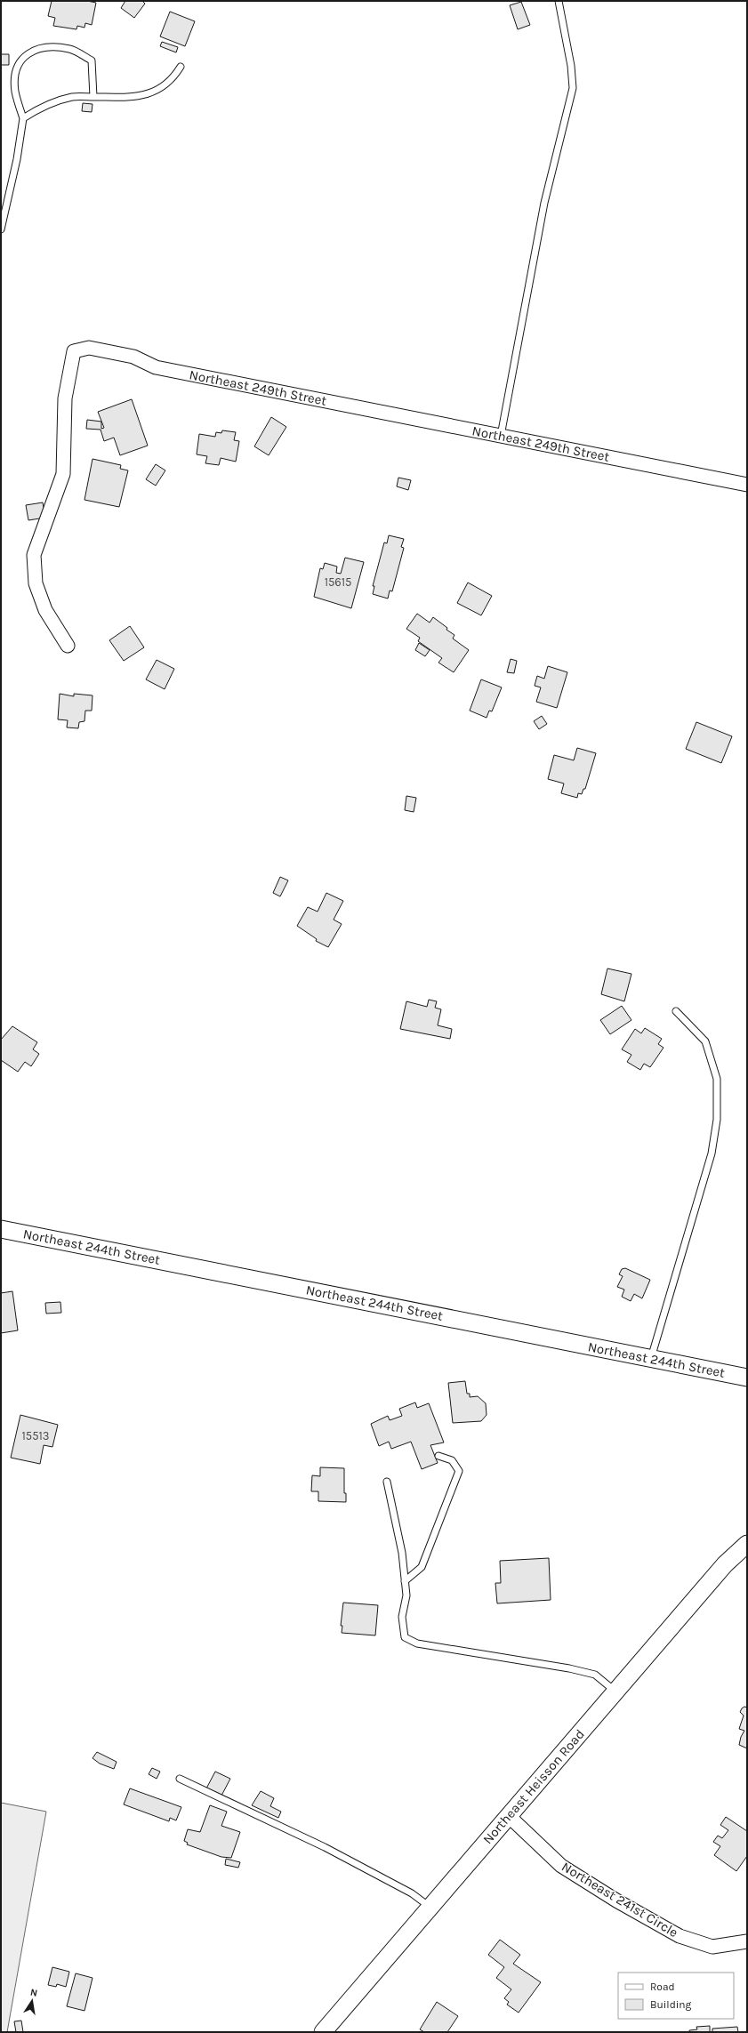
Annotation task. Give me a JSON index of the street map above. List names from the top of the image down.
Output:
{
  "streets": {
    "street": [
      "Northeast 249th Street",
      "Northeast 244th Street",
      "Northeast Heisson Road",
      "Northeast 241st Circle"
    ]
  },
  "crossings": [
    ["Northeast Heisson Road", "Northeast 241st Circle"]
  ],
  "house_numbers": ["15615", "15513"],
  "legend": ["Road", "Building"],
  "north": "top"
}
